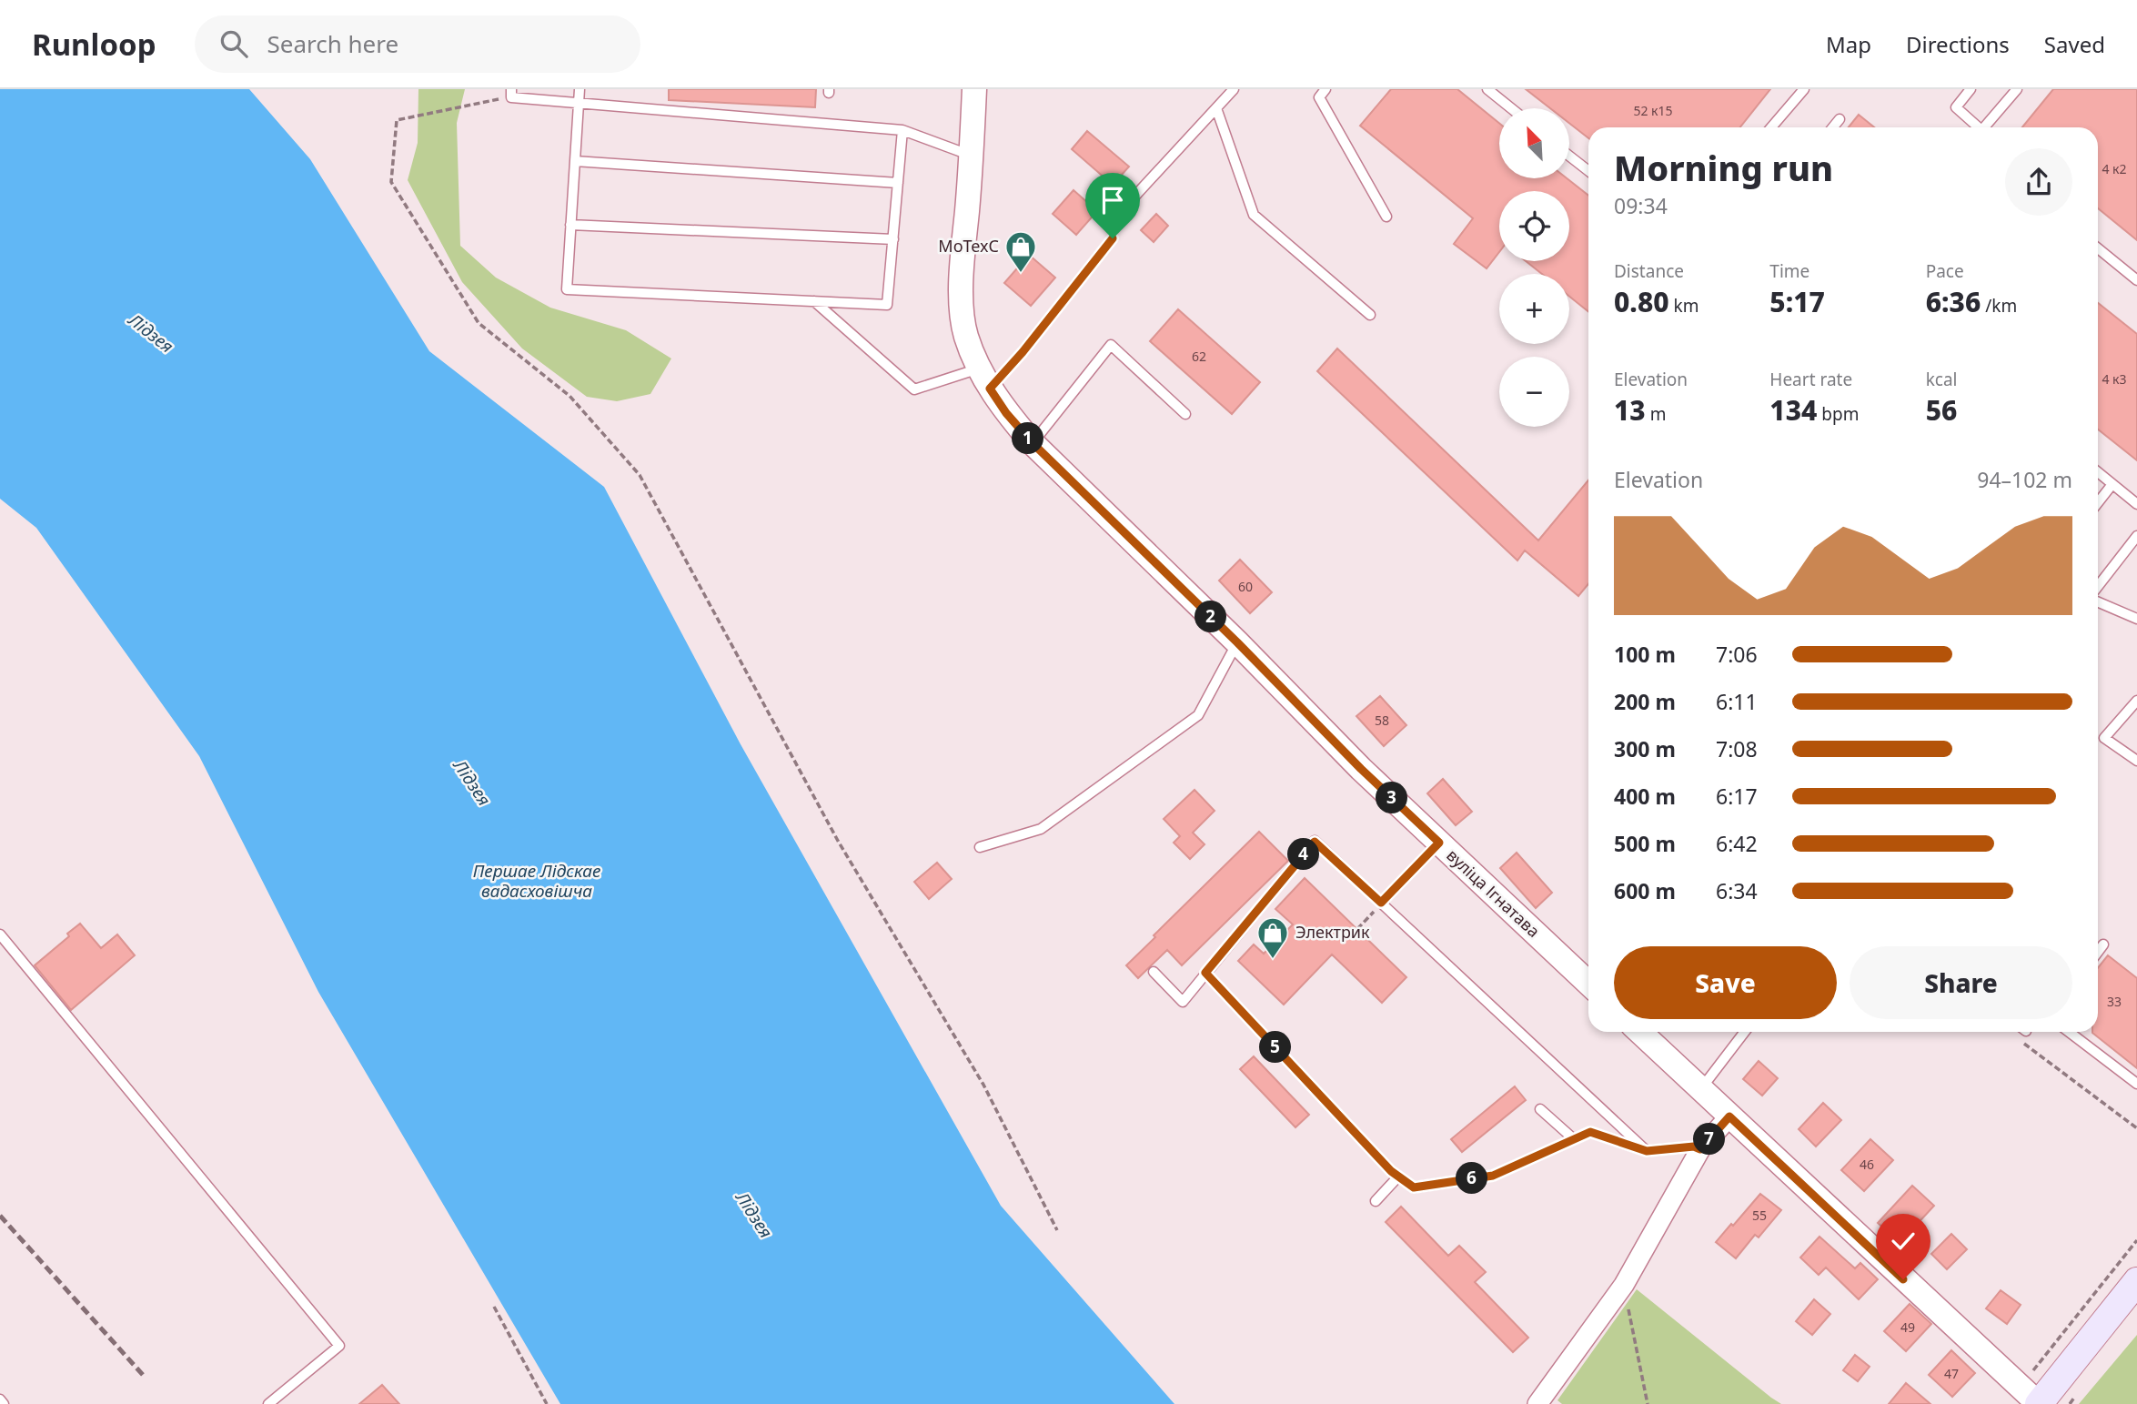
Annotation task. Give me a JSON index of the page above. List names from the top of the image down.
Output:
{
  "streets": {
    "street": ["вуліца Ігнатава"]
  },
  "water": ["Лідзея", "Першае Лідскае вадасховішча"],
  "places": {
    "shop": ["MoTexC", "Электрик"]
  },
  "house_numbers": [
    "52 к15",
    "4 к2",
    "62",
    "4 к3",
    "60",
    "58",
    "33",
    "46",
    "55",
    "49",
    "47"
  ],
  "north": "top left",
  "page": {
    "header": "Runloop",
    "search": "Search here",
    "nav": ["Map", "Directions", "Saved"],
    "map_buttons": ["+", "−"],
    "heading": ["Morning run", "09:34"],
    "stats": [
      ["Distance", "0.80 km"],
      ["Time", "5:17"],
      ["Pace", "6:36 /km"],
      ["Elevation", "13 m"],
      ["Heart rate", "134 bpm"],
      ["kcal", "56"]
    ],
    "pins": [
      "1",
      "2",
      "3",
      "4",
      "5",
      "7",
      "6"
    ],
    "chart": ["Elevation", "94–102 m"],
    "list": [
      {
        "name": "100 m",
        "note": "7:06"
      },
      {
        "name": "200 m",
        "note": "6:11"
      },
      {
        "name": "300 m",
        "note": "7:08"
      },
      {
        "name": "400 m",
        "note": "6:17"
      },
      {
        "name": "500 m",
        "note": "6:42"
      },
      {
        "name": "600 m",
        "note": "6:34"
      }
    ],
    "buttons": ["Save", "Share"]
  }
}
